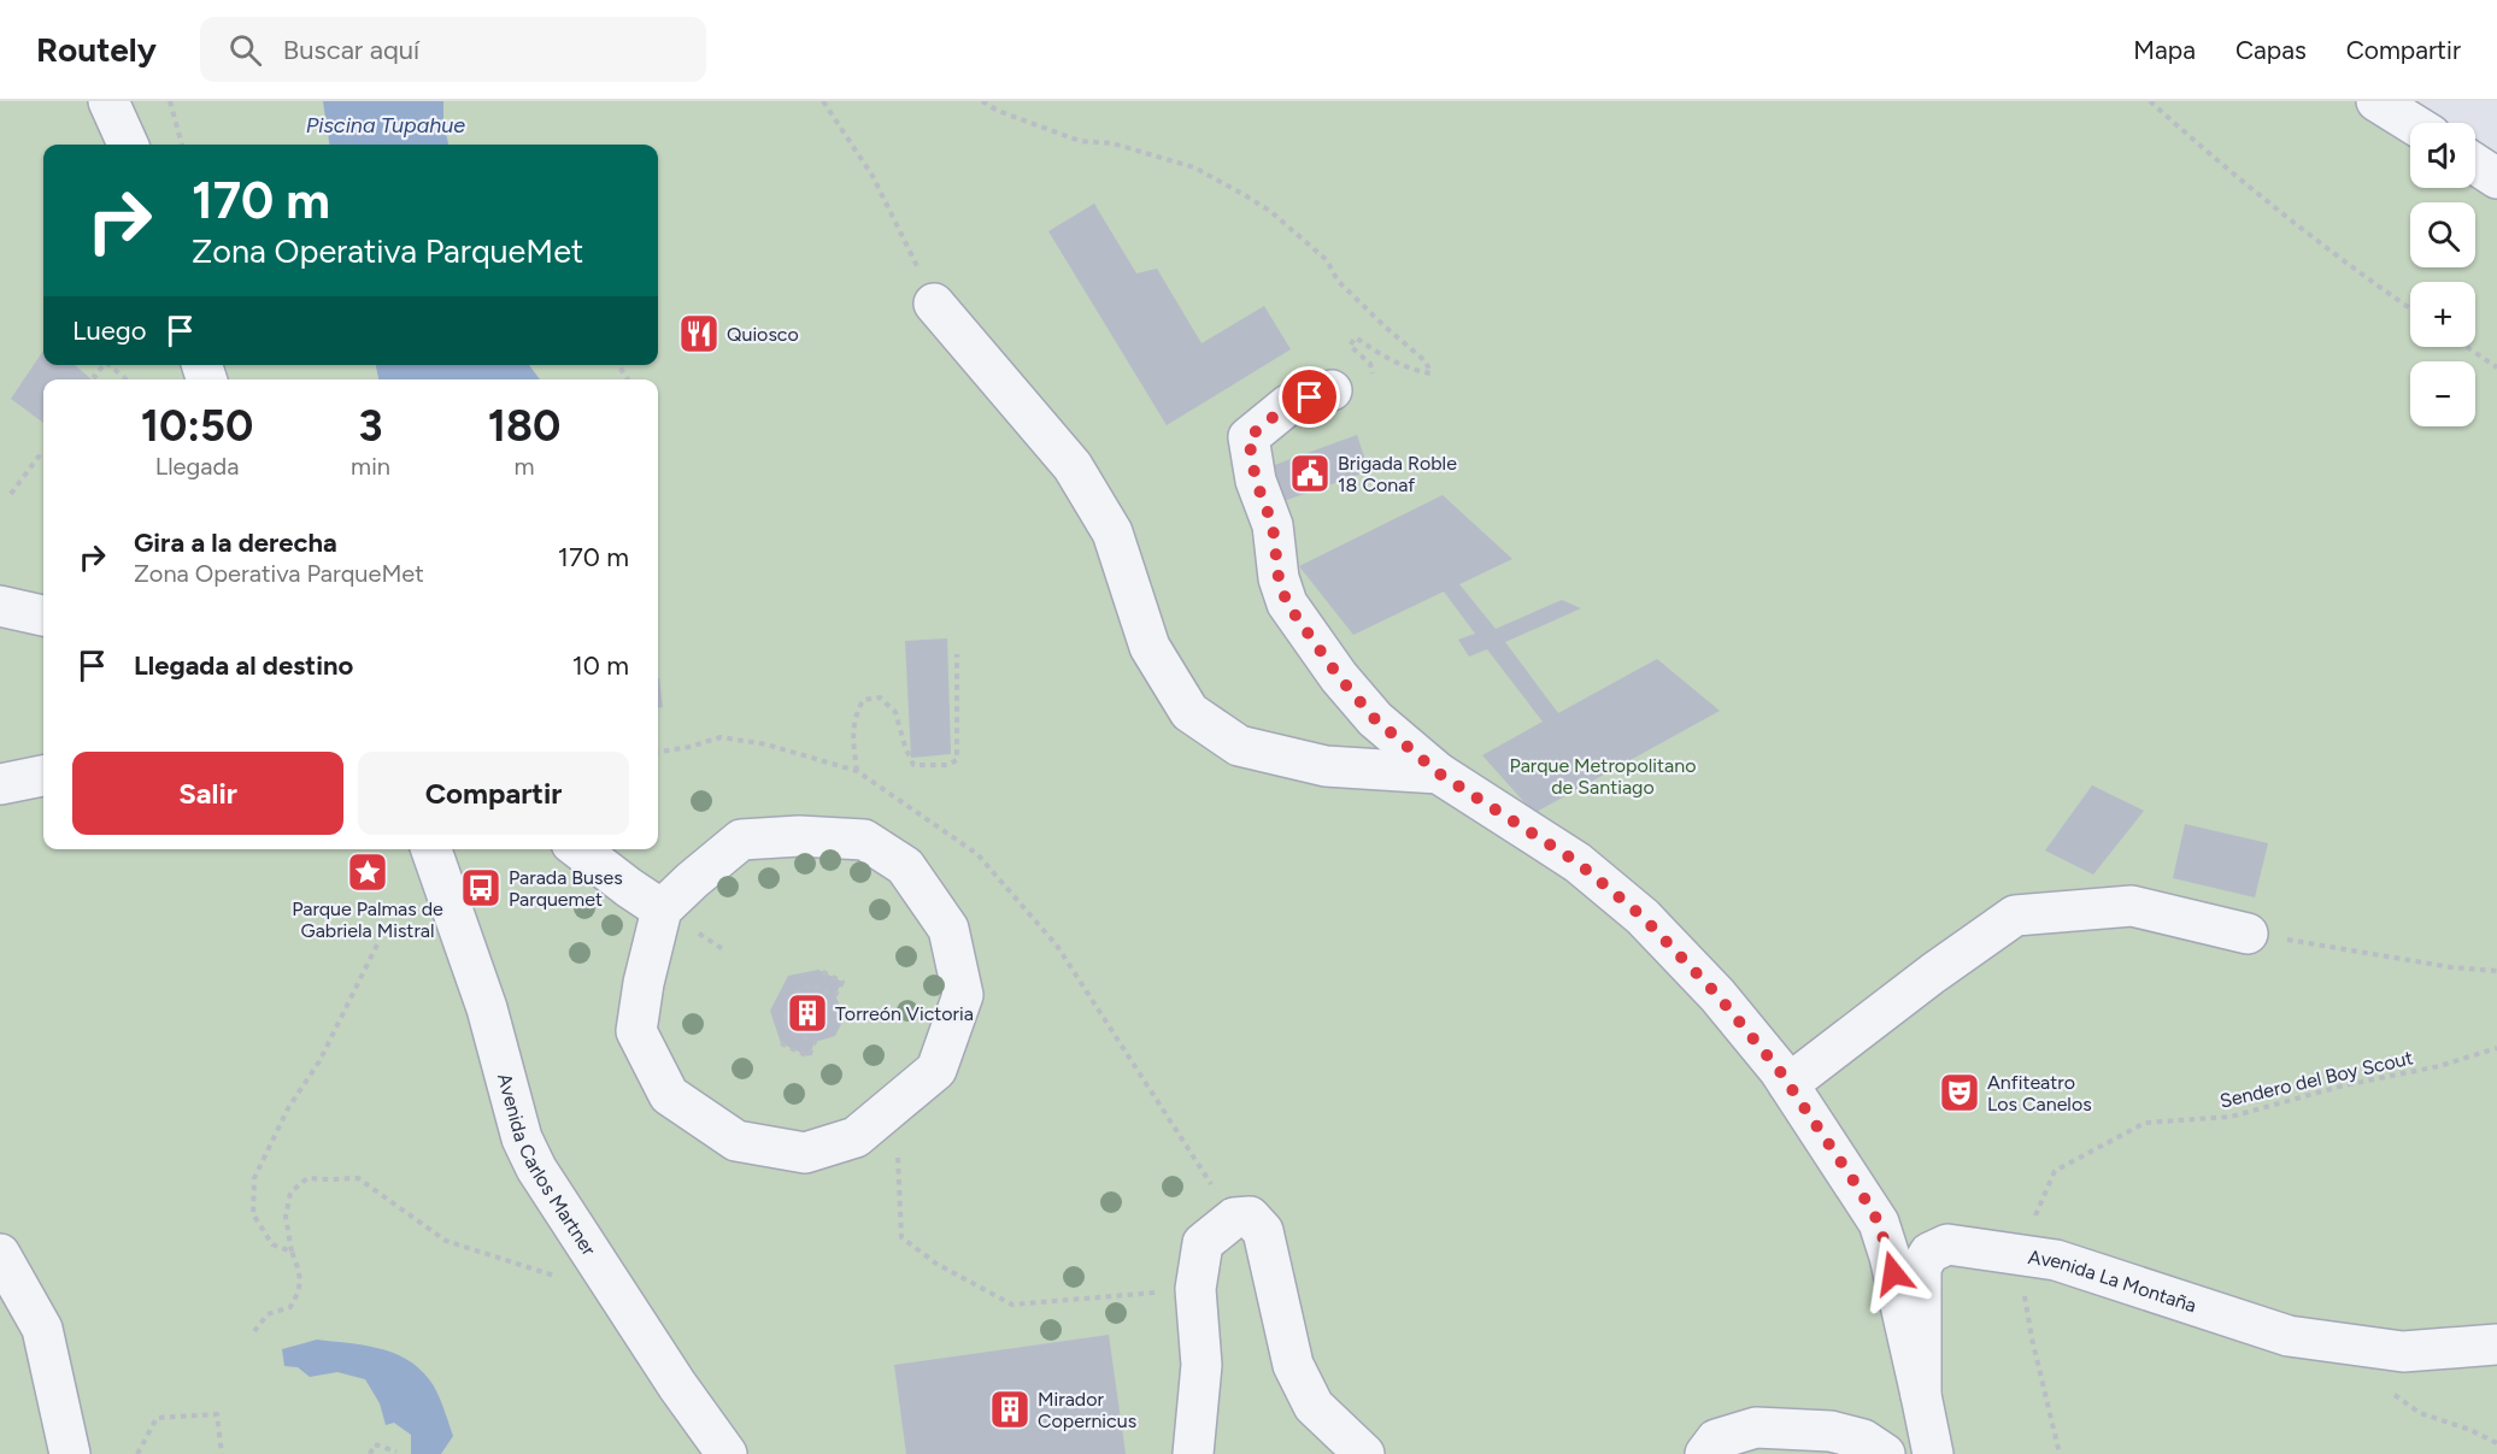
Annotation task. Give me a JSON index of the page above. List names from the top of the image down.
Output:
{
  "streets": {
    "street": ["Avenida Carlos Martner", "Avenida La Montaña"],
    "path": ["Sendero del Boy Scout"]
  },
  "crossings": [
    ["Sendero del Boy Scout", "Avenida La Montaña"]
  ],
  "water": ["Piscina Tupahue"],
  "parks": ["Parque Metropolitano de Santiago"],
  "places": {
    "restaurant": ["Quiosco"],
    "public building": ["Brigada Roble 18 Conaf"],
    "place": ["Parque Palmas de Gabriela Mistral"],
    "bus stop": ["Parada Buses Parquemet"],
    "building": ["Torreón Victoria", "Mirador Copernicus"],
    "theatre": ["Anfiteatro Los Canelos"]
  },
  "page": {
    "header": "Routely",
    "search": "Buscar aquí",
    "nav": ["Mapa", "Capas", "Compartir"],
    "map_buttons": ["+", "−"],
    "turn": ["170 m", "Zona Operativa ParqueMet"],
    "then": "Luego",
    "eta": [
      "10:50",
      "Llegada",
      "3",
      "min",
      "180",
      "m"
    ],
    "list": [
      {
        "name": "Gira a la derecha",
        "note": "Zona Operativa ParqueMet",
        "value": "170 m"
      },
      {
        "name": "Llegada al destino",
        "value": "10 m"
      }
    ],
    "buttons": ["Salir", "Compartir"]
  }
}
